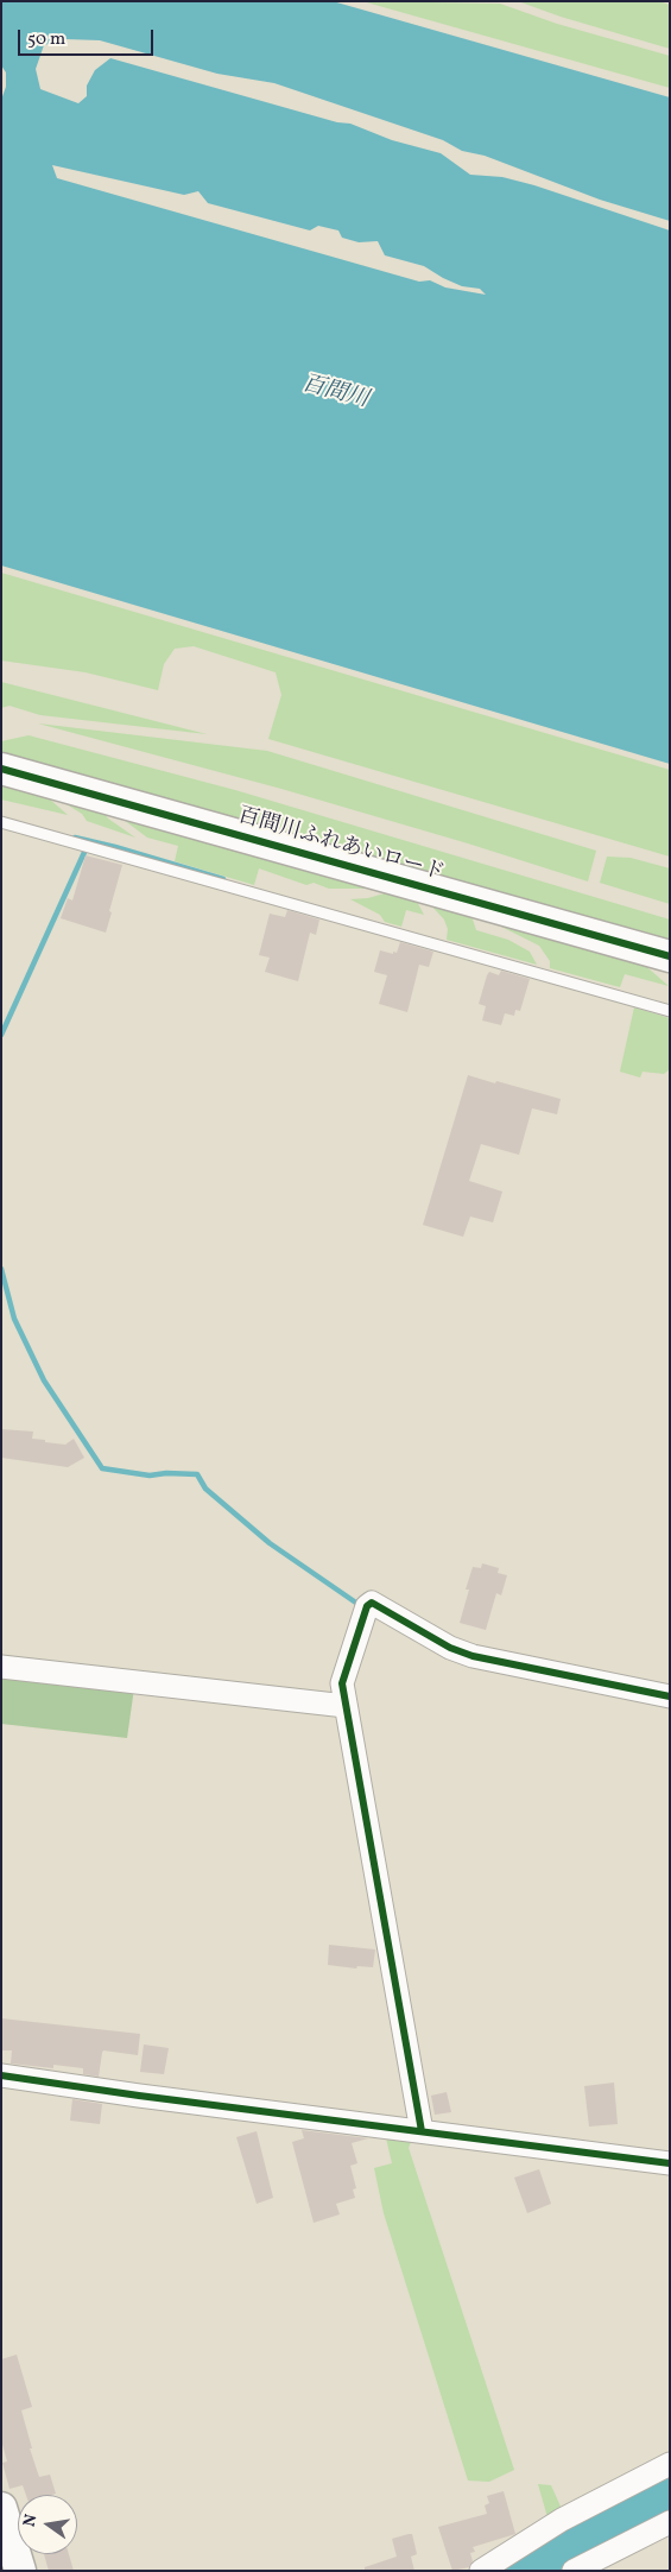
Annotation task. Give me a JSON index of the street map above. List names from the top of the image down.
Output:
{
  "streets": {
    "street": ["百間川ふれあいロード"]
  },
  "water": ["百間川"],
  "scale_bar": "50 m",
  "north": "left"
}
